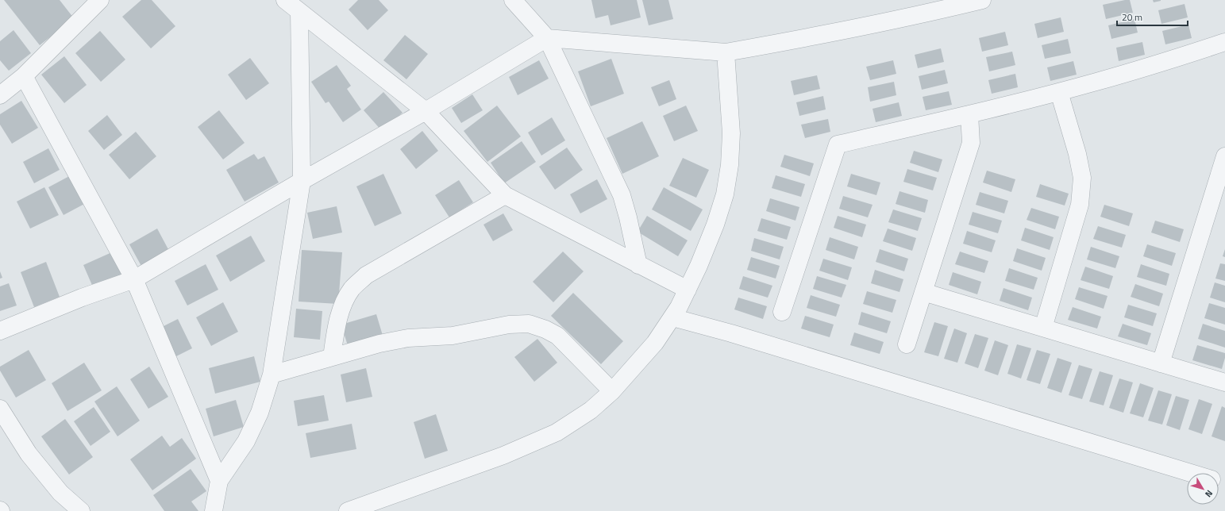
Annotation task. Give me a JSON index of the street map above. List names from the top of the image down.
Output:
{
  "scale_bar": "20 m",
  "north": "bottom right"
}
